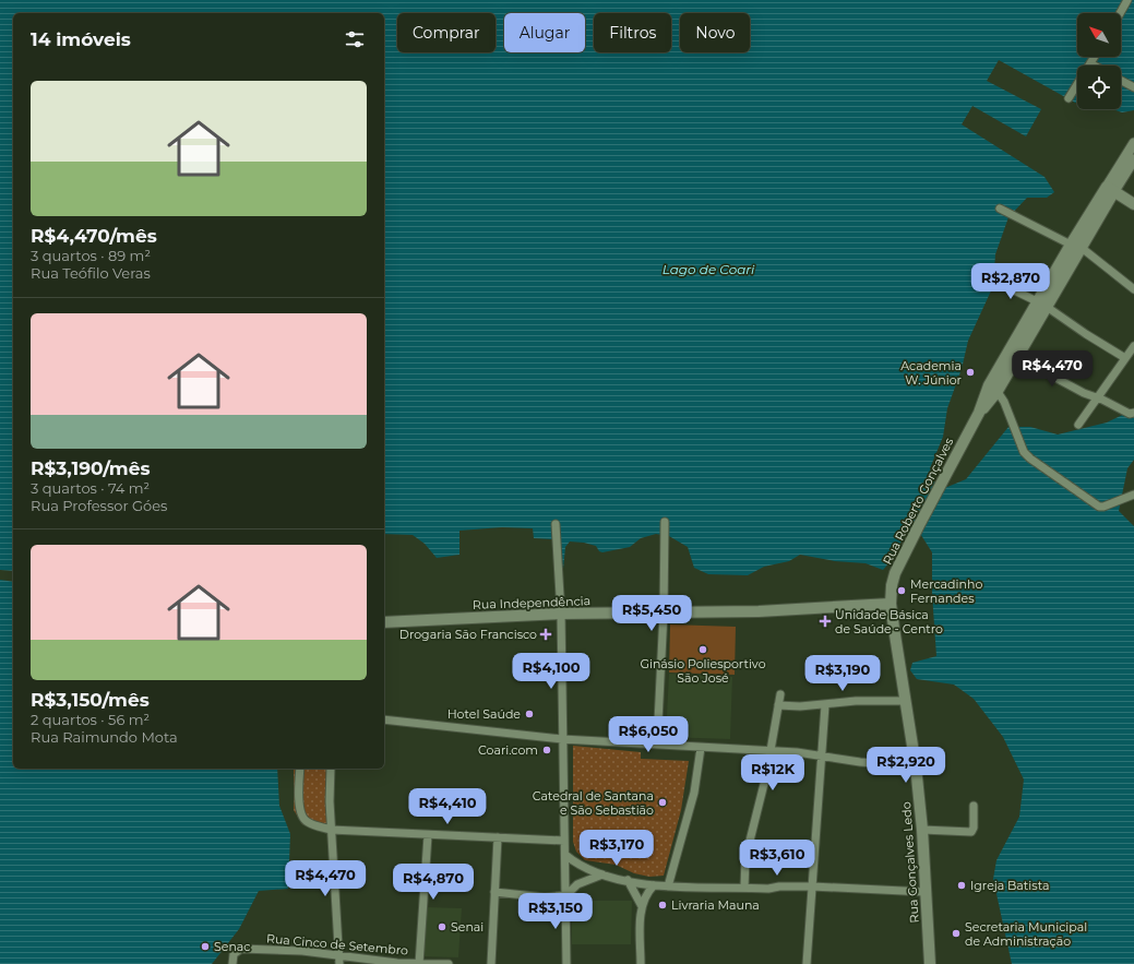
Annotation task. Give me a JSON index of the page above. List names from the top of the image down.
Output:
{
  "streets": {
    "main road": ["Rua Roberto Gonçalves", "Rua Independência", "Rua Gonçalves Ledo"],
    "street": ["Rua Cinco de Setembro"]
  },
  "crossings": [
    ["Rua Roberto Gonçalves", "Rua Independência"],
    ["Rua Roberto Gonçalves", "Rua Gonçalves Ledo"],
    ["Rua Independência", "Rua Gonçalves Ledo"]
  ],
  "water": ["Lago de Coari"],
  "places": {
    "other": [
      "Academia W. Júnior",
      "Mercadinho Fernandes",
      "Ginásio Poliesportivo São José",
      "Hotel Saúde",
      "Coari.com",
      "Catedral de Santana e São Sebastião",
      "Igreja Batista",
      "Livraria Mauna",
      "Senai",
      "Secretaria Municipal de Administração",
      "Senac"
    ],
    "health": ["Unidade Básica de Saúde - Centro", "Drogaria São Francisco"]
  },
  "north": "top left",
  "page": {
    "chip": [
      "Comprar",
      "Alugar",
      "Filtros",
      "Novo"
    ],
    "heading": "14 imóveis",
    "list": [
      {
        "name": "R$4,470/mês",
        "note": "3 quartos · 89 m² · Rua Teófilo Veras"
      },
      {
        "name": "R$3,190/mês",
        "note": "3 quartos · 74 m² · Rua Professor Góes"
      },
      {
        "name": "R$3,150/mês",
        "note": "2 quartos · 56 m² · Rua Raimundo Mota"
      }
    ],
    "price": [
      "R$2,870",
      "R$4,470",
      "R$5,450",
      "R$4,100",
      "R$3,190",
      "R$6,050",
      "R$2,920",
      "R$12K",
      "R$4,410",
      "R$3,170",
      "R$3,610",
      "R$4,470",
      "R$4,870",
      "R$3,150"
    ]
  }
}
